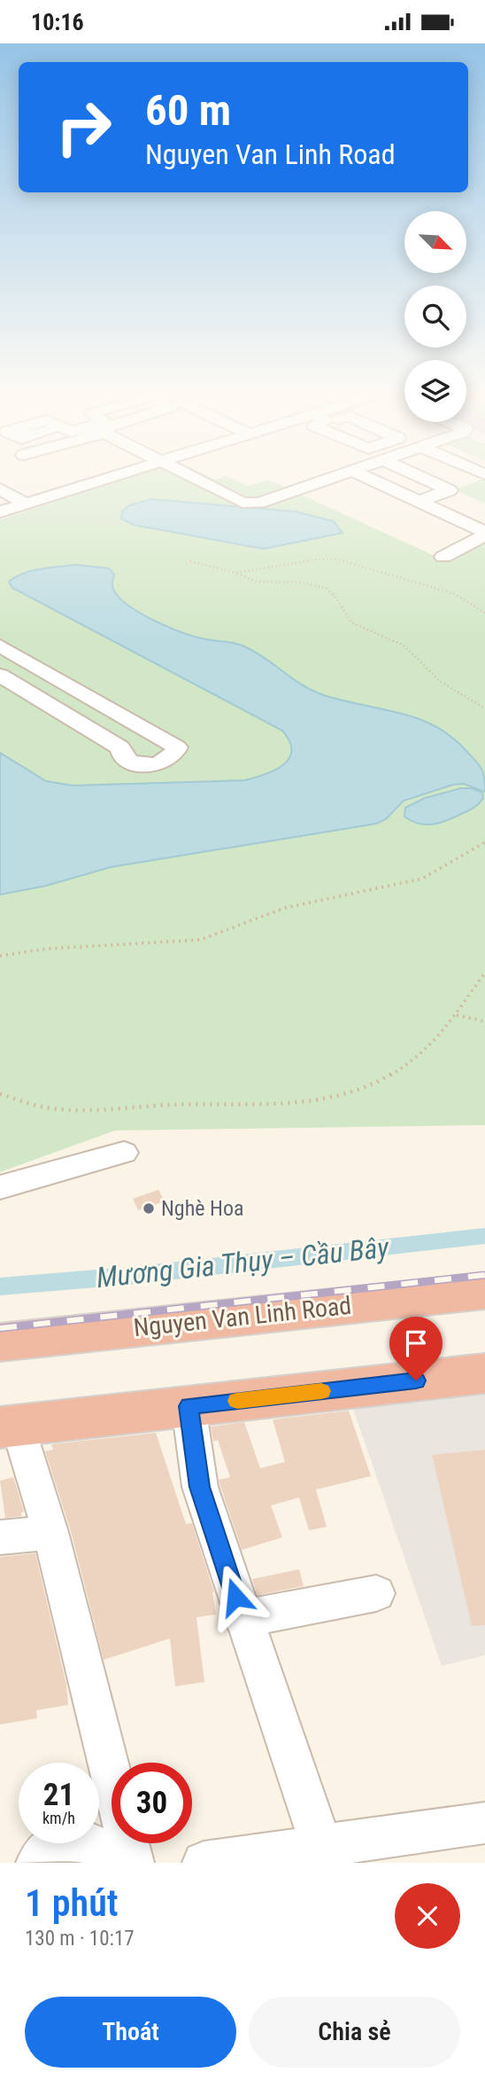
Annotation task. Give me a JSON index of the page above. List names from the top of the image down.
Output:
{
  "streets": {
    "highway": ["Nguyen Van Linh Road"]
  },
  "water": ["Mương Gia Thụy – Cầu Bây"],
  "places": ["Nghè Hoa"],
  "north": "bottom right",
  "page": {
    "status": "10:16",
    "turn": ["60 m", "Nguyen Van Linh Road"],
    "speed": "21 km/h",
    "limit": "30",
    "heading": ["1 phút", "130 m · 10:17"],
    "buttons": ["Thoát", "Chia sẻ"]
  }
}
